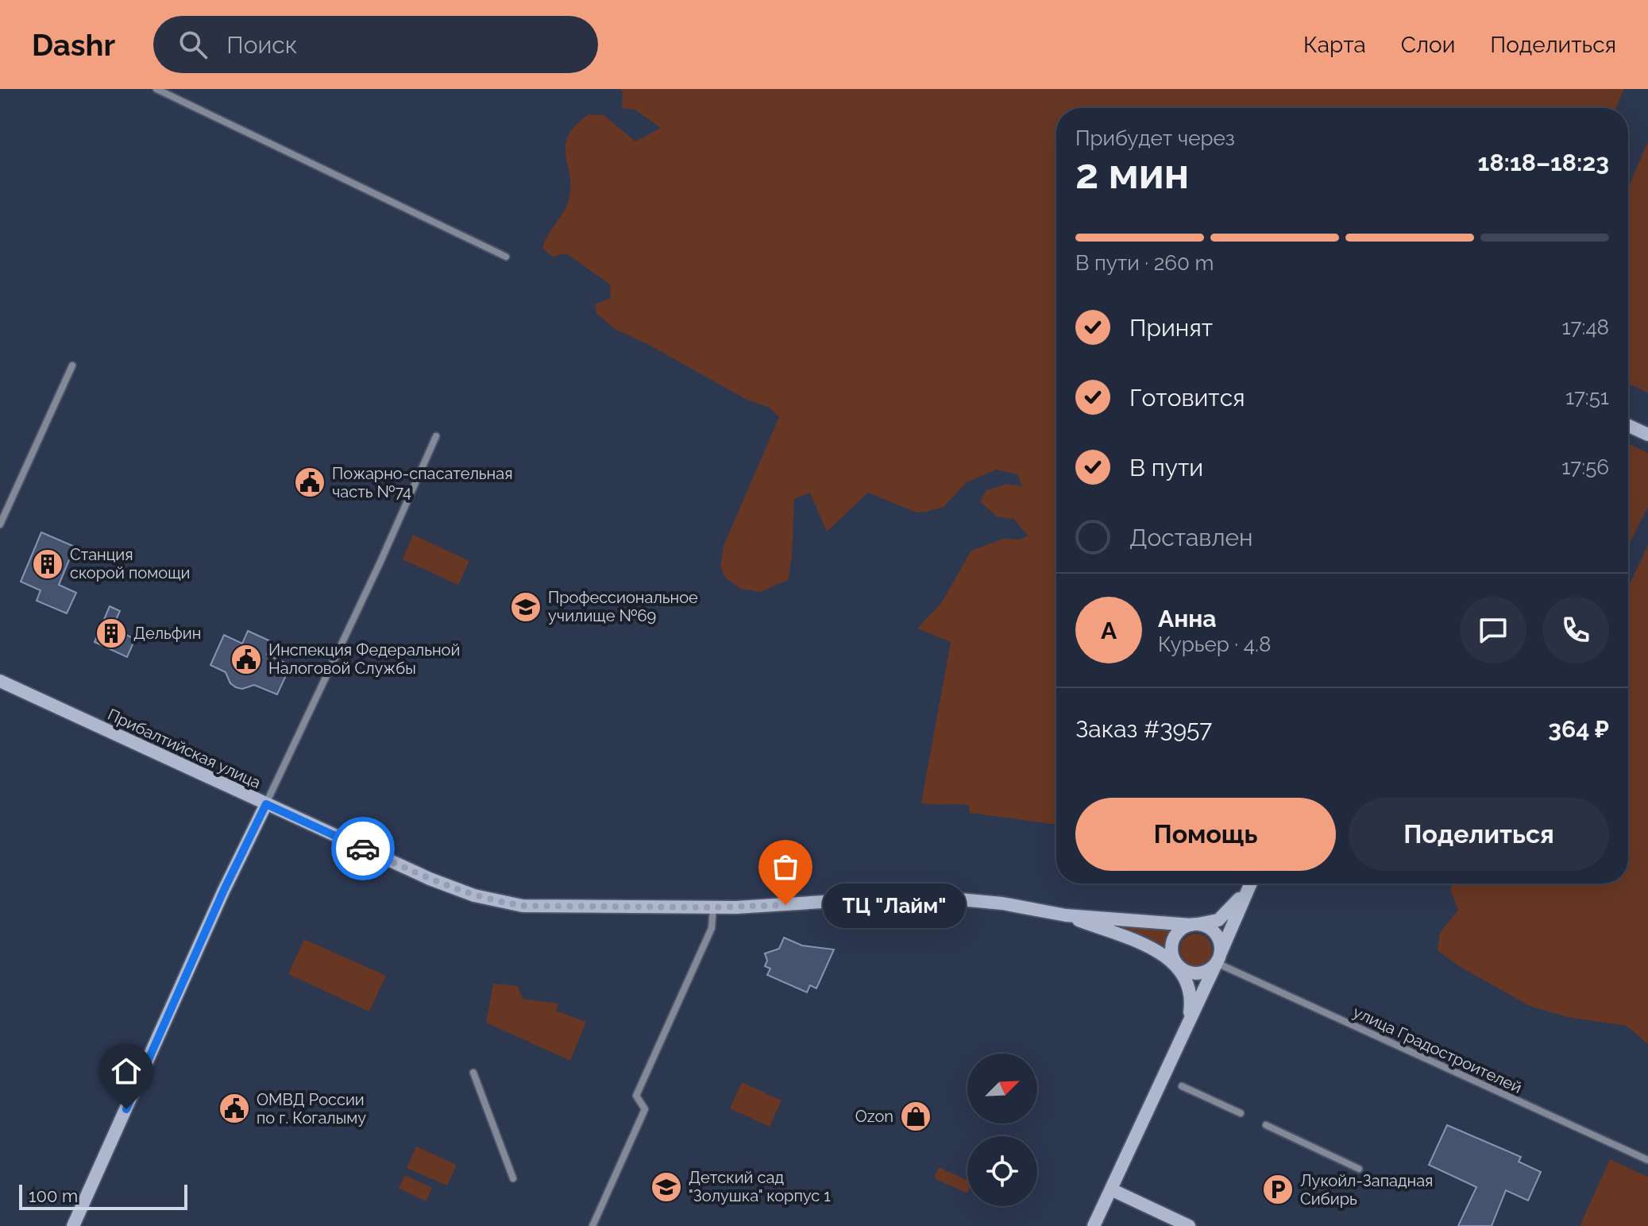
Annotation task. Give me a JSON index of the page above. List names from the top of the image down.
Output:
{
  "streets": {
    "street": ["Прибалтийская улица", "улица Градостроителей"]
  },
  "crossings": [
    ["Прибалтийская улица", "улица Градостроителей"]
  ],
  "places": {
    "public building": ["Пожарно-спасательная часть №74", "Инспекция Федеральной Налоговой Службы", "ОМВД России по г. Когалыму"],
    "building": ["Станция скорой помощи", "Дельфин"],
    "school or university": ["Профессиональное училище №69", "Детский сад \"Золушка\" корпус 1"],
    "other": ["ТЦ \"Лайм\""],
    "shop": ["Ozon"],
    "parking": ["Лукойл-Западная Сибирь"]
  },
  "scale_bar": "100 m",
  "north": "top right",
  "page": {
    "header": "Dashr",
    "search": "Поиск",
    "nav": ["Карта", "Слои", "Поделиться"],
    "heading": ["2 мин", "Прибудет через", "18:18–18:23"],
    "panel": [
      "Анна",
      "Курьер · 4.8",
      "Заказ #3957",
      "364 ₽"
    ],
    "bar": "В пути · 260 m",
    "list": [
      ["Принят", "17:48"],
      ["Готовится", "17:51"],
      ["В пути", "17:56"],
      "Доставлен"
    ],
    "round": "А",
    "buttons": ["Помощь", "Поделиться"],
    "bubble": "ТЦ \"Лайм\"",
    "scale": "100 m"
  }
}
